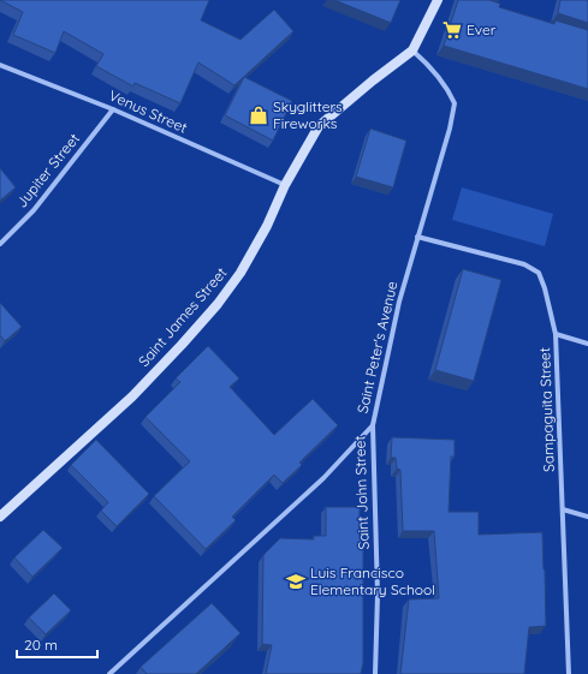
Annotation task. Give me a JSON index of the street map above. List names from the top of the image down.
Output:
{
  "streets": {
    "street": [
      "Venus Street",
      "Jupiter Street",
      "Saint James Street",
      "Saint Peter's Avenue",
      "Sampaguita Street",
      "Saint John Street"
    ]
  },
  "crossings": [
    ["Venus Street", "Jupiter Street"],
    ["Venus Street", "Saint James Street"],
    ["Saint James Street", "Saint Peter's Avenue"],
    ["Saint Peter's Avenue", "Sampaguita Street"],
    ["Saint Peter's Avenue", "Saint John Street"]
  ],
  "places": {
    "supermarket": ["Ever"],
    "shop": ["Skyglitters Fireworks"],
    "school or university": ["Luis Francisco Elementary School"]
  },
  "scale_bar": "20 m"
}
